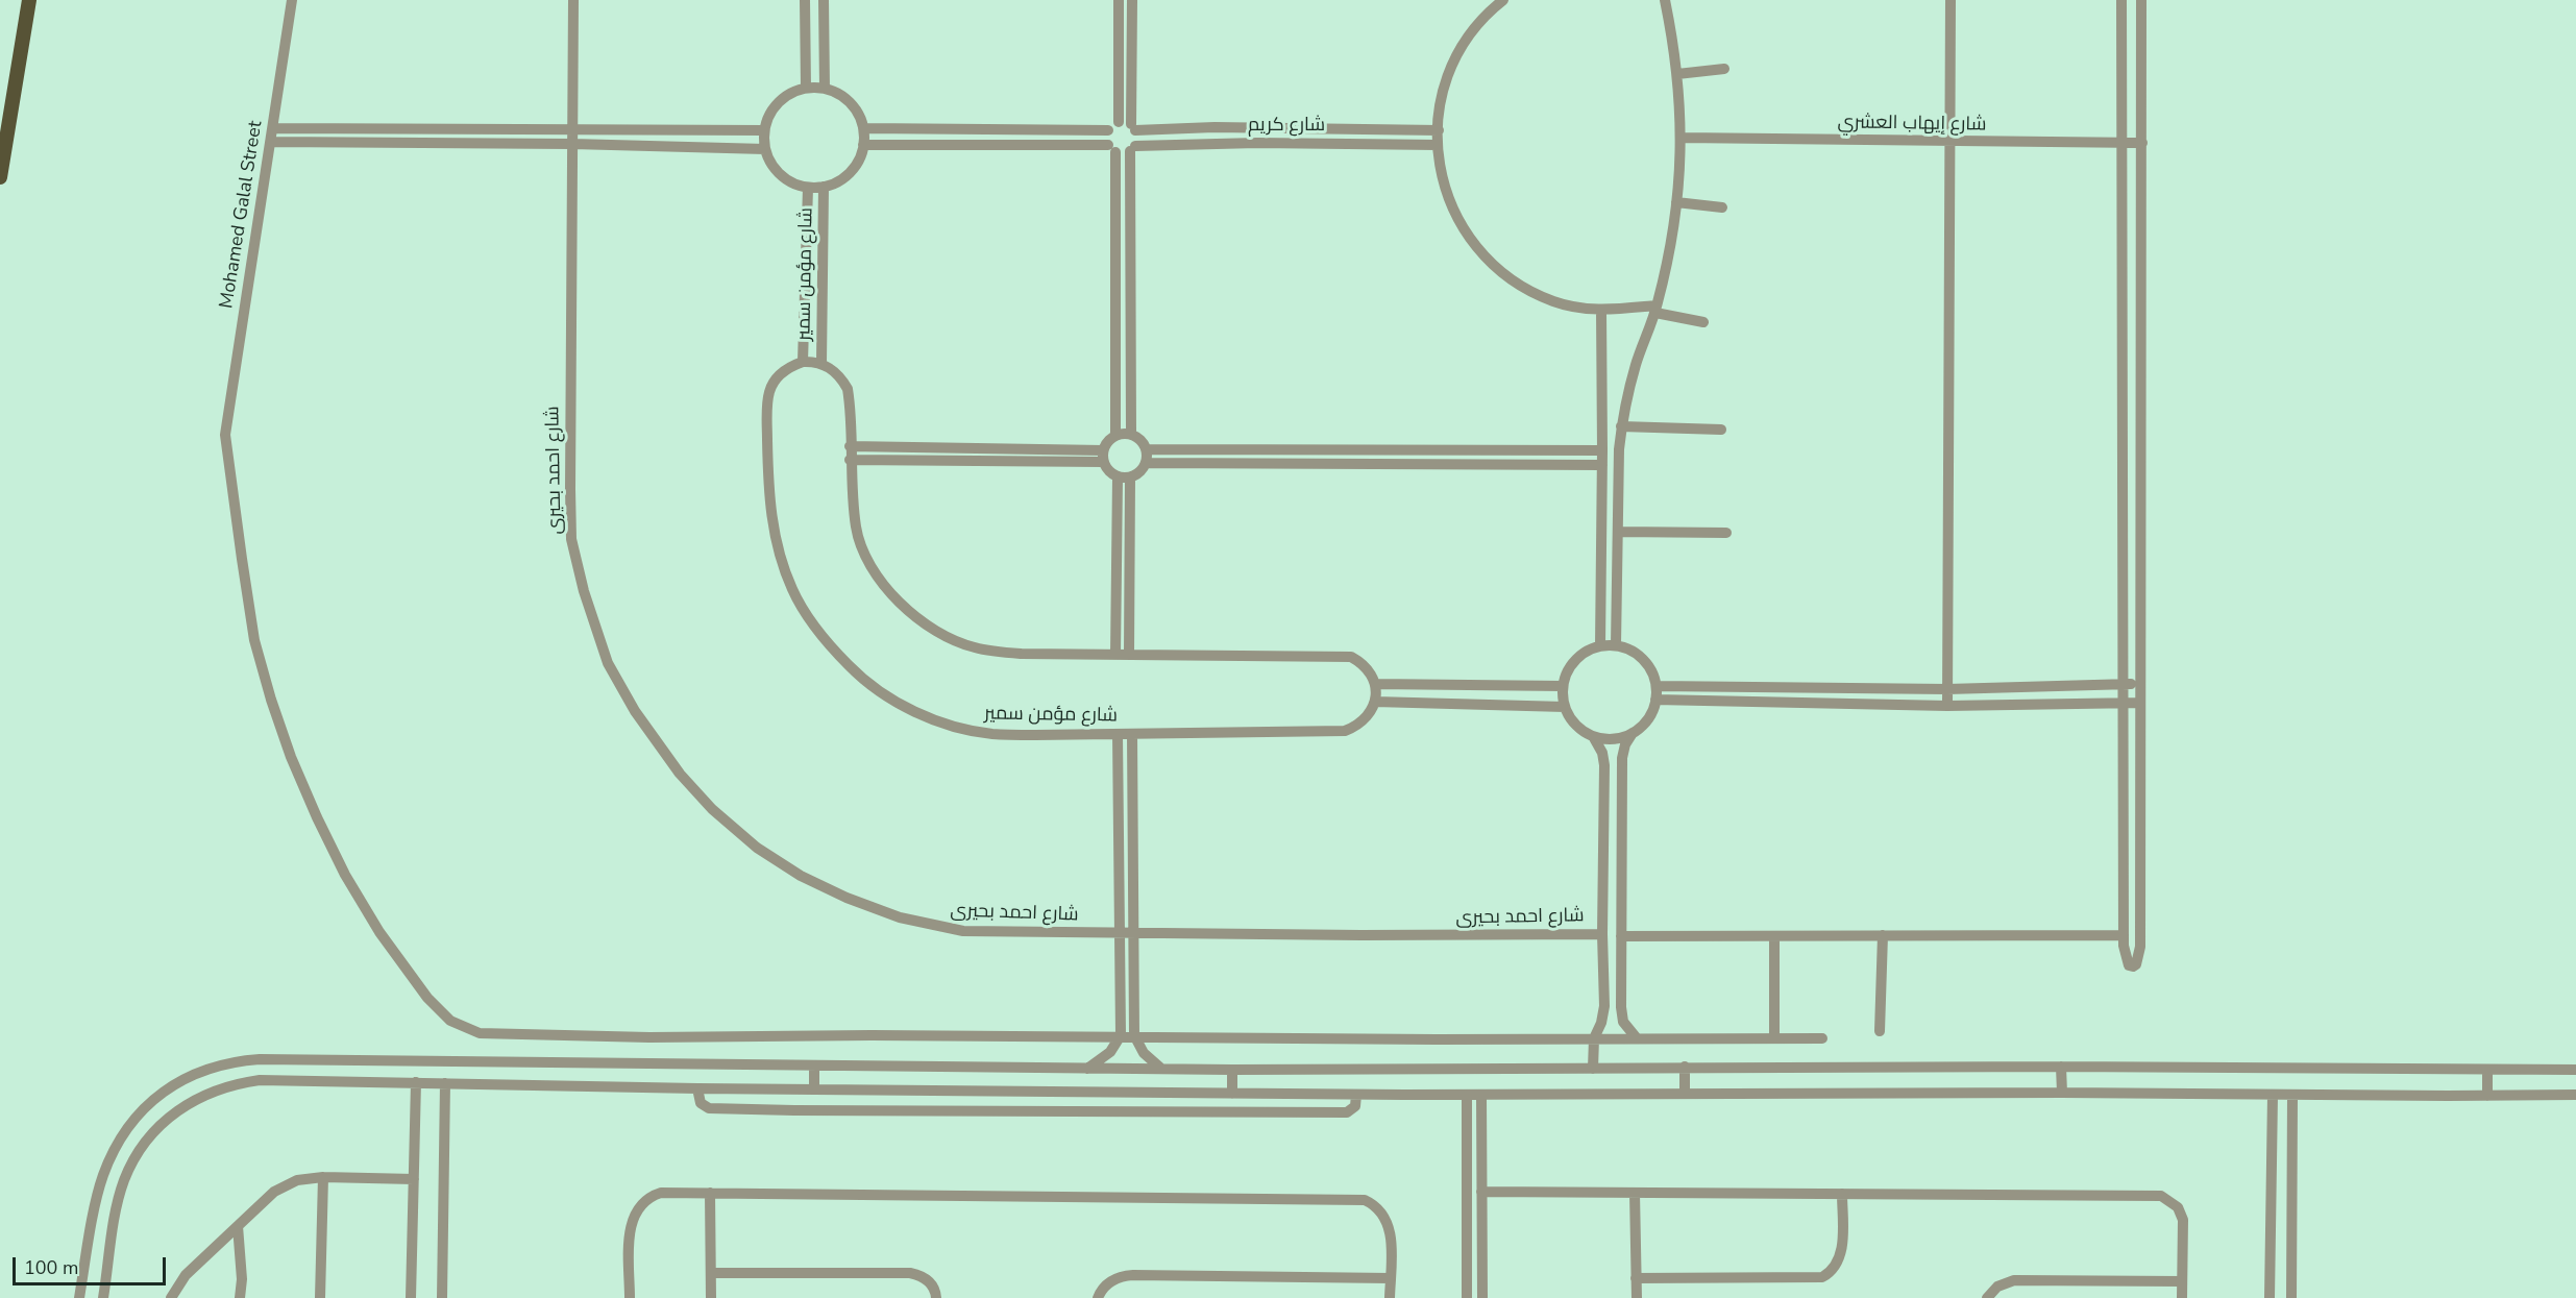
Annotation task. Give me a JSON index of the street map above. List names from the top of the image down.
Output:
{
  "streets": {
    "street": [
      "شارع إيهاب العشري",
      "شارع كريم",
      "Mohamed Galal Street",
      "شارع مؤمن سمير",
      "شارع احمد بحيرى"
    ]
  },
  "scale_bar": "100 m"
}
